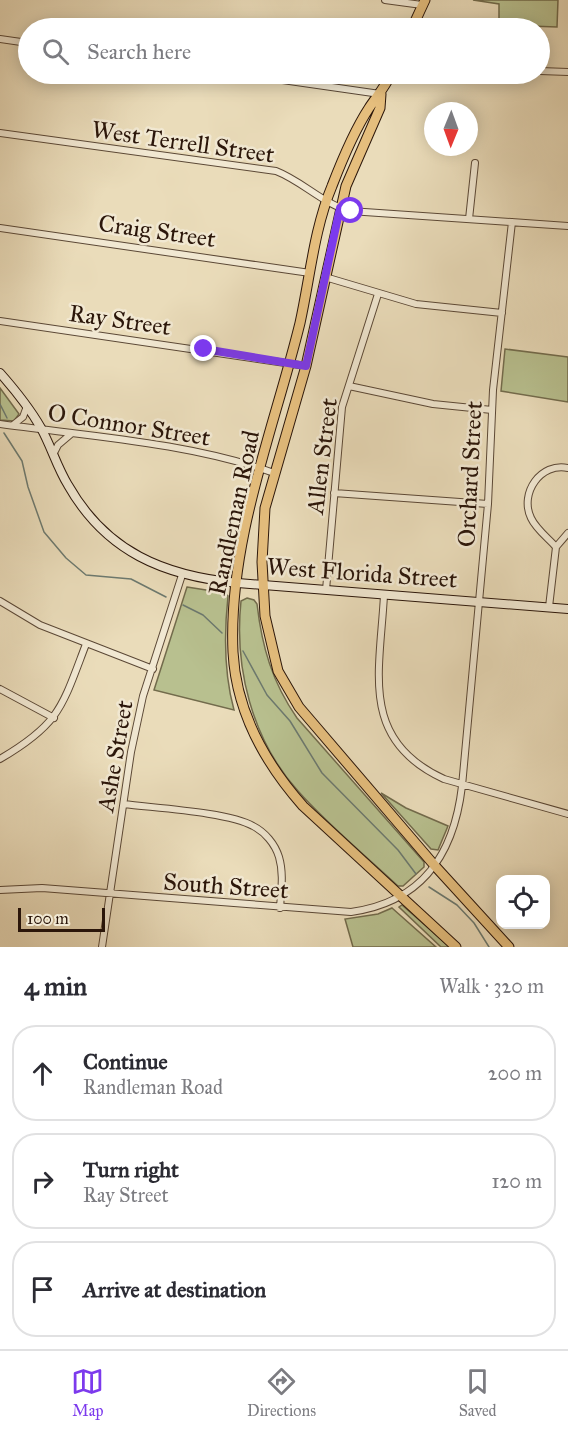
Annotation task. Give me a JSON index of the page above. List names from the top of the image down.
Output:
{
  "streets": {
    "main road": ["Randleman Road", "West Florida Street"],
    "street": [
      "West Terrell Street",
      "Craig Street",
      "Ray Street",
      "O Connor Street",
      "Allen Street",
      "Orchard Street",
      "Ashe Street",
      "South Street"
    ]
  },
  "crossings": [
    ["West Terrell Street", "Orchard Street"],
    ["West Terrell Street", "Randleman Road"],
    ["Craig Street", "Randleman Road"],
    ["Ray Street", "Randleman Road"],
    ["O Connor Street", "Randleman Road"],
    ["O Connor Street", "West Florida Street"],
    ["Allen Street", "West Florida Street"],
    ["Orchard Street", "Randleman Road"],
    ["Orchard Street", "West Florida Street"],
    ["Orchard Street", "South Street"],
    ["Randleman Road", "West Florida Street"],
    ["Randleman Road", "South Street"],
    ["West Florida Street", "Ashe Street"],
    ["Ashe Street", "South Street"]
  ],
  "scale_bar": "100 m",
  "north": "bottom",
  "page": {
    "search": "Search here",
    "scale": "100 m",
    "heading": ["4 min", "Walk · 320 m"],
    "list": [
      ["Continue", "Randleman Road", "200 m"],
      ["Turn right", "Ray Street", "120 m"],
      "Arrive at destination"
    ],
    "nav": ["Map", "Directions", "Saved"]
  }
}
